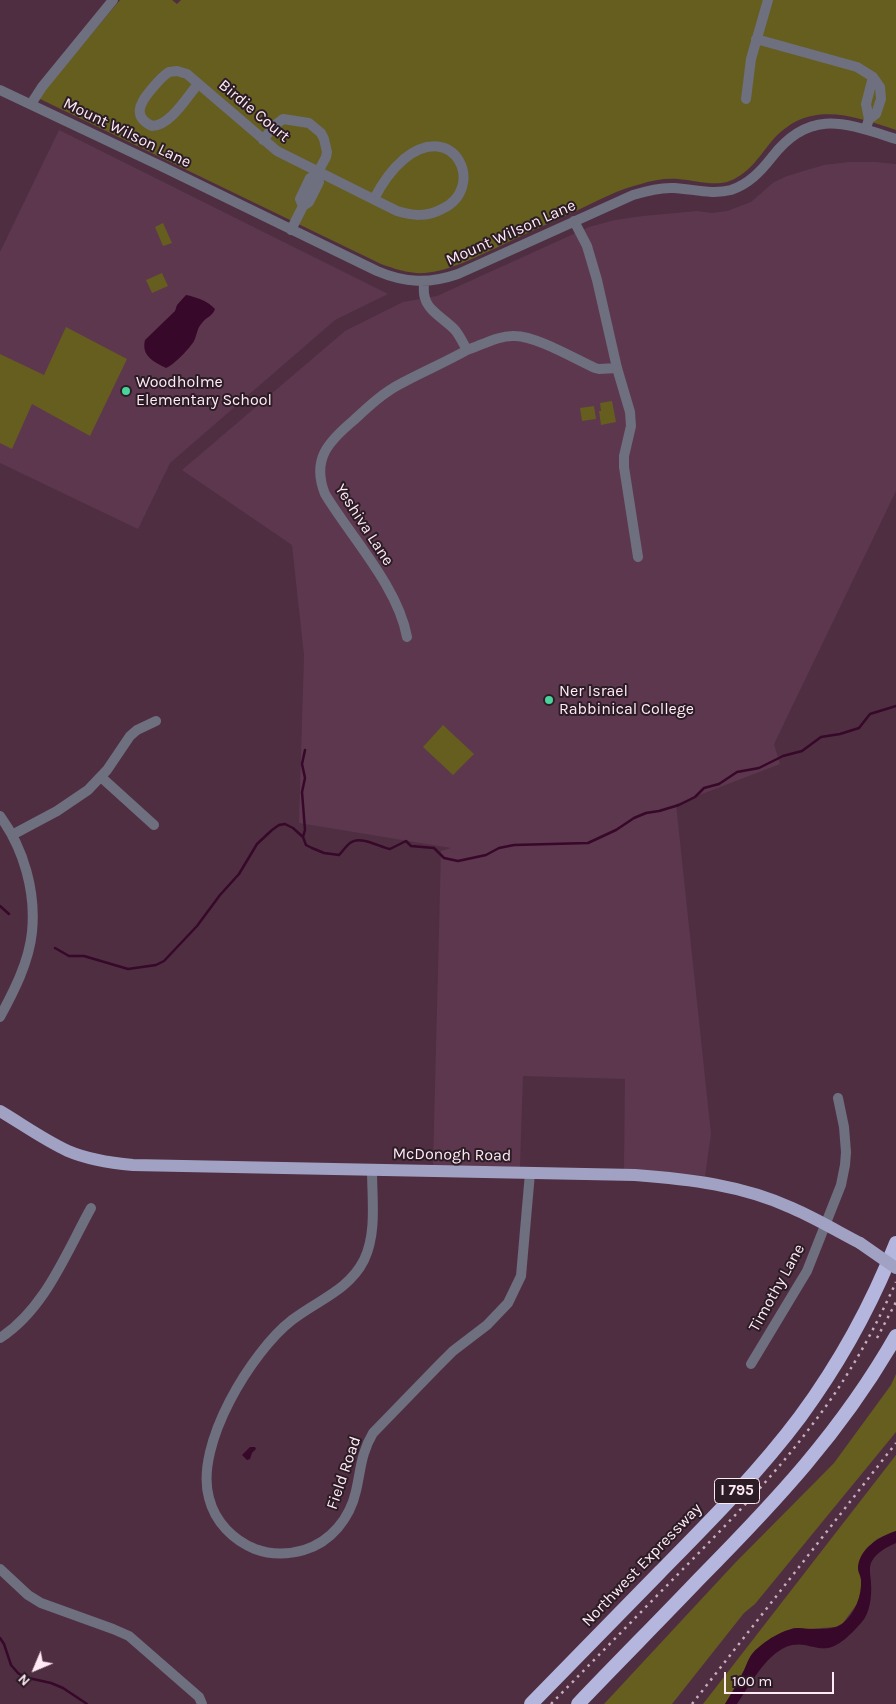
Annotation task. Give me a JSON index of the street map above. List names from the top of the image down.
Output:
{
  "streets": {
    "highway": ["I 795", "Northwest Expressway"],
    "main road": ["McDonogh Road"],
    "street": [
      "Birdie Court",
      "Mount Wilson Lane",
      "Yeshiva Lane",
      "Timothy Lane",
      "Field Road"
    ]
  },
  "crossings": [
    ["McDonogh Road", "Timothy Lane"],
    ["McDonogh Road", "Field Road"]
  ],
  "places": ["Woodholme Elementary School", "Ner Israel Rabbinical College"],
  "scale_bar": "100 m",
  "north": "bottom left"
}
